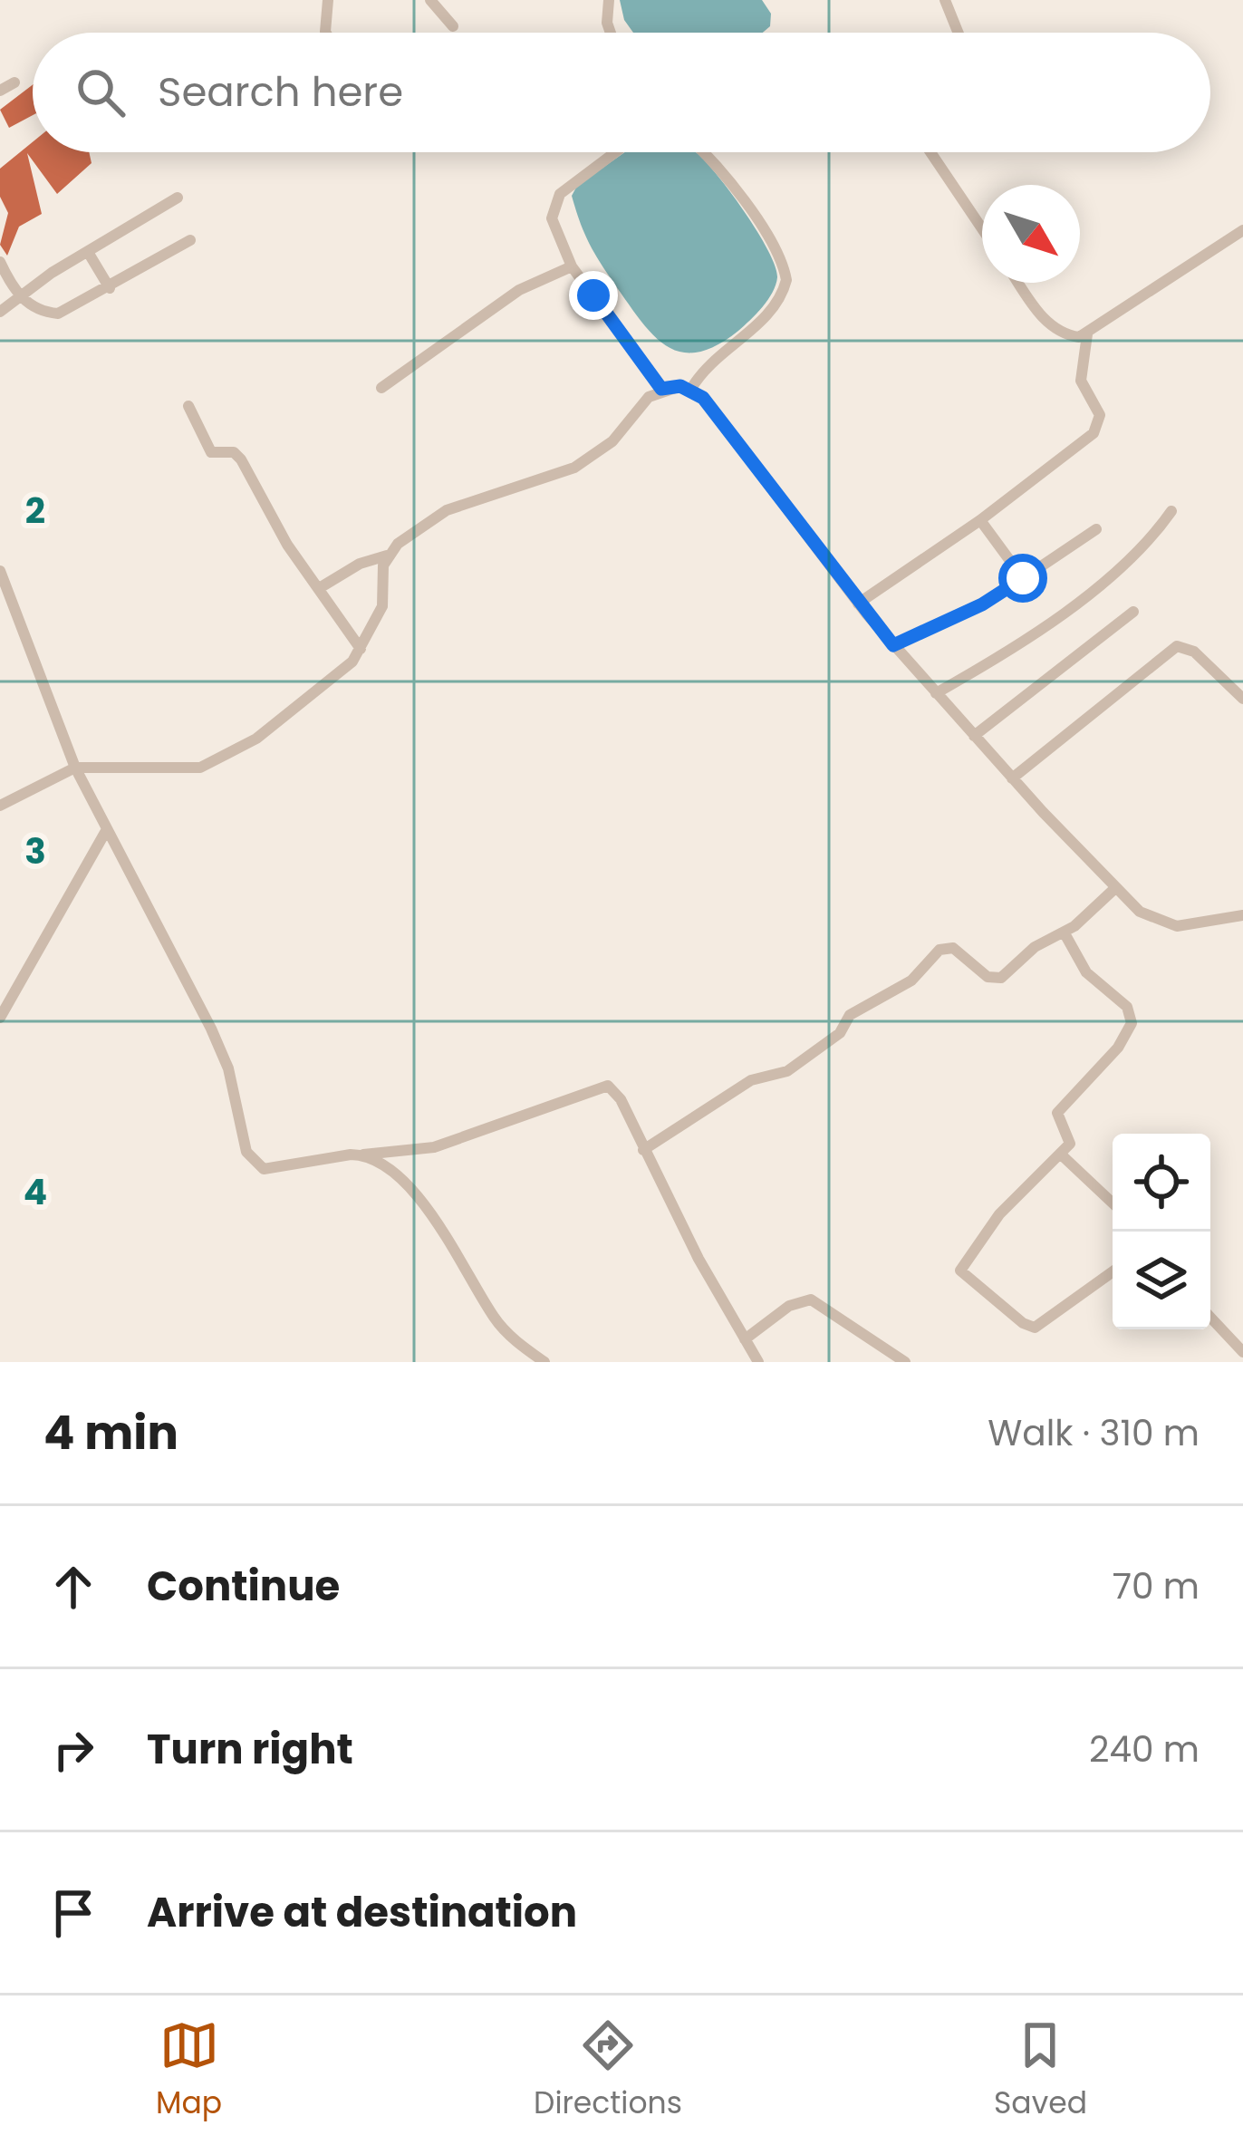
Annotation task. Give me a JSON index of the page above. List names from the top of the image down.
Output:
{
  "north": "bottom right",
  "page": {
    "search": "Search here",
    "heading": ["4 min", "Walk · 310 m"],
    "list": [
      ["Continue", "70 m"],
      ["Turn right", "240 m"],
      "Arrive at destination"
    ],
    "nav": ["Map", "Directions", "Saved"]
  },
  "grid": {
    "rows": ["2", "3", "4"]
  }
}
